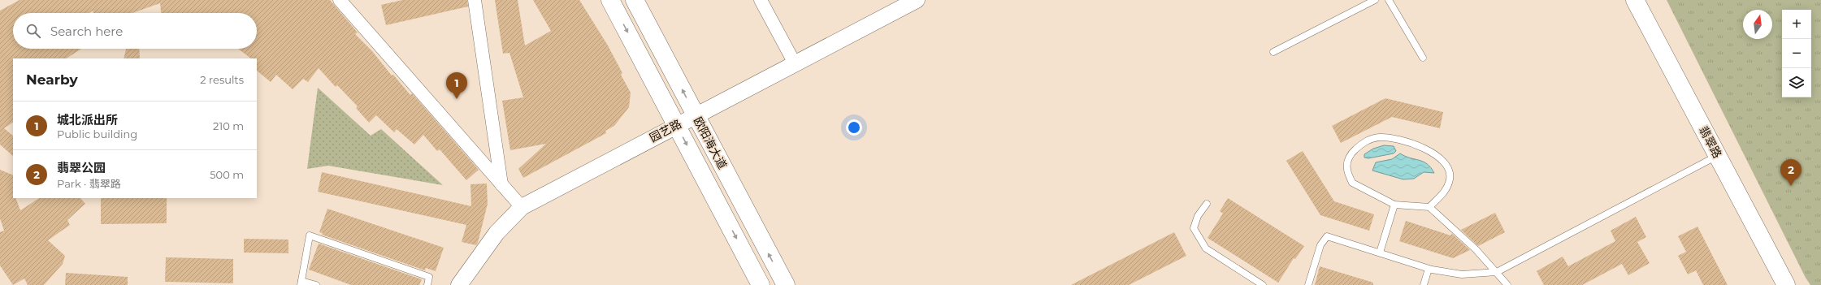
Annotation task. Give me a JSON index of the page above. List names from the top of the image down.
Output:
{
  "streets": {
    "main road": ["翡翠路", "欧阳海大道"],
    "street": ["园艺路"]
  },
  "crossings": [
    ["园艺路", "欧阳海大道"]
  ],
  "north": "top",
  "page": {
    "map_buttons": ["+", "−"],
    "search": "Search here",
    "heading": ["Nearby", "2 results"],
    "pins": ["1", "2"],
    "list": [
      {
        "mark": "1",
        "name": "城北派出所",
        "note": "Public building",
        "value": "210 m"
      },
      {
        "mark": "2",
        "name": "翡翠公园",
        "note": "Park · 翡翠路",
        "value": "500 m"
      }
    ]
  }
}
